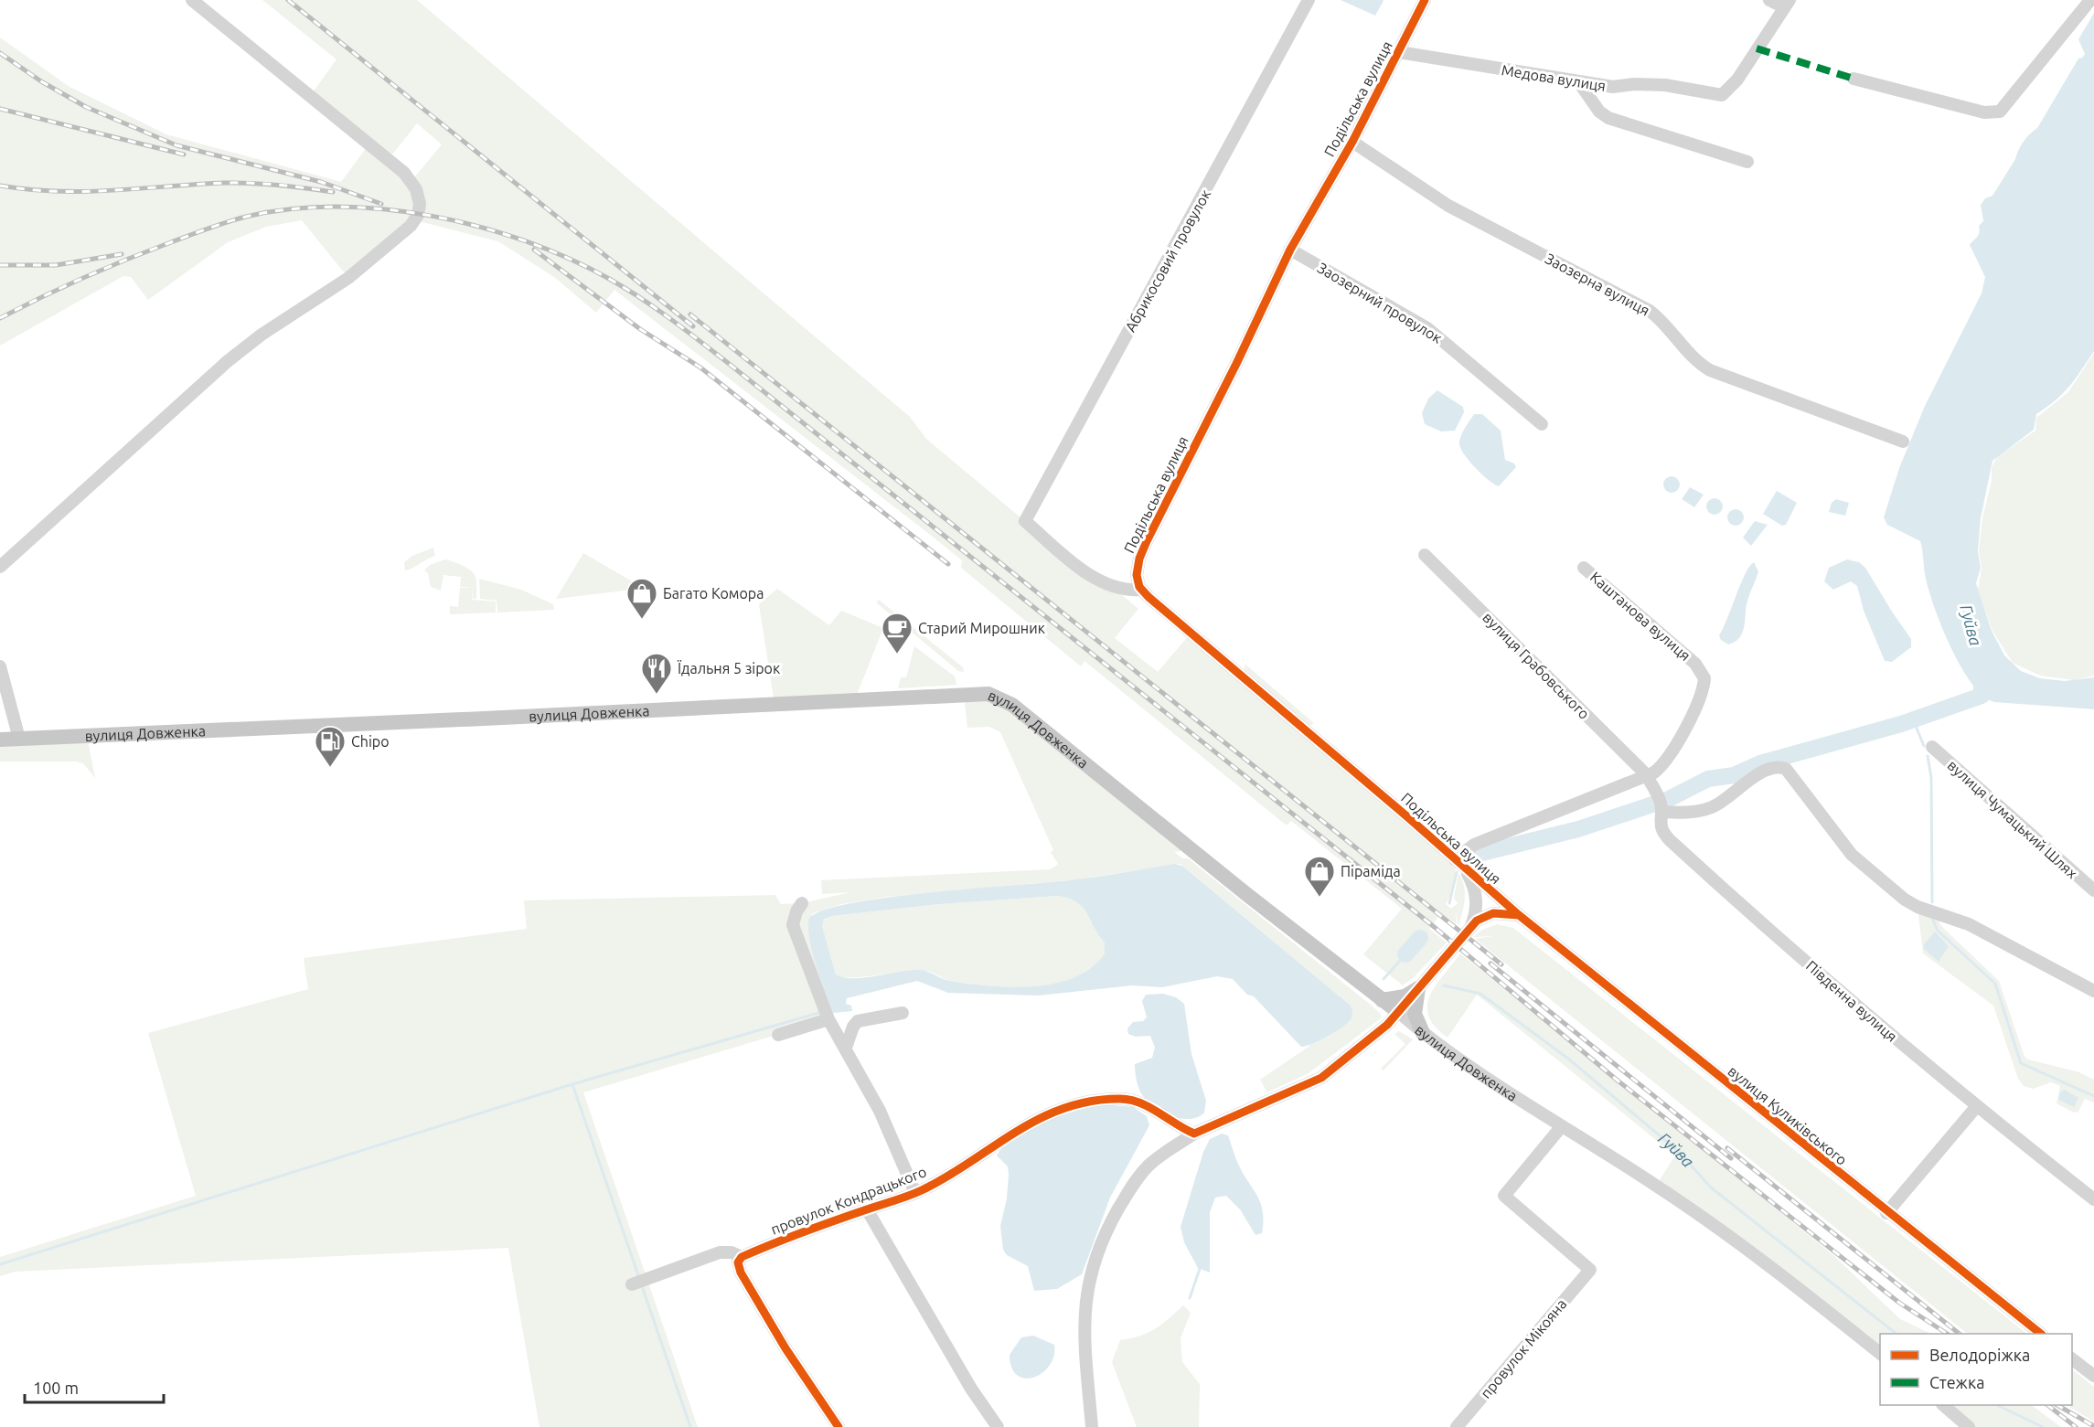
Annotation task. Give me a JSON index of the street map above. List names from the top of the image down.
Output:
{
  "streets": {
    "main road": ["вулиця Довженка"],
    "street": [
      "Медова вулиця",
      "Подільська вулиця",
      "Абрикосовий провулок",
      "Заозерна вулиця",
      "Заозерний провулок",
      "Каштанова вулиця",
      "вулиця Грабовського",
      "вулиця Чумацький Шлях",
      "Південна вулиця",
      "вулиця Куликівського",
      "провулок Кондрацького",
      "провулок Мікояна"
    ]
  },
  "crossings": [
    ["Медова вулиця", "Подільська вулиця"],
    ["Подільська вулиця", "Абрикосовий провулок"],
    ["Подільська вулиця", "Заозерна вулиця"],
    ["Подільська вулиця", "Заозерний провулок"],
    ["Подільська вулиця", "вулиця Куликівського"],
    ["Каштанова вулиця", "вулиця Грабовського"],
    ["Каштанова вулиця", "Південна вулиця"],
    ["вулиця Грабовського", "Південна вулиця"],
    ["вулиця Довженка", "провулок Мікояна"]
  ],
  "water": ["Гуйва"],
  "places": {
    "shop": ["Багато Комора", "Піраміда"],
    "cafe": ["Старий Мирошник"],
    "restaurant": ["Їдальня 5 зірок"],
    "fuel station": ["Chipo"]
  },
  "legend": ["Велодоріжка", "Стежка"],
  "scale_bar": "100 m"
}
